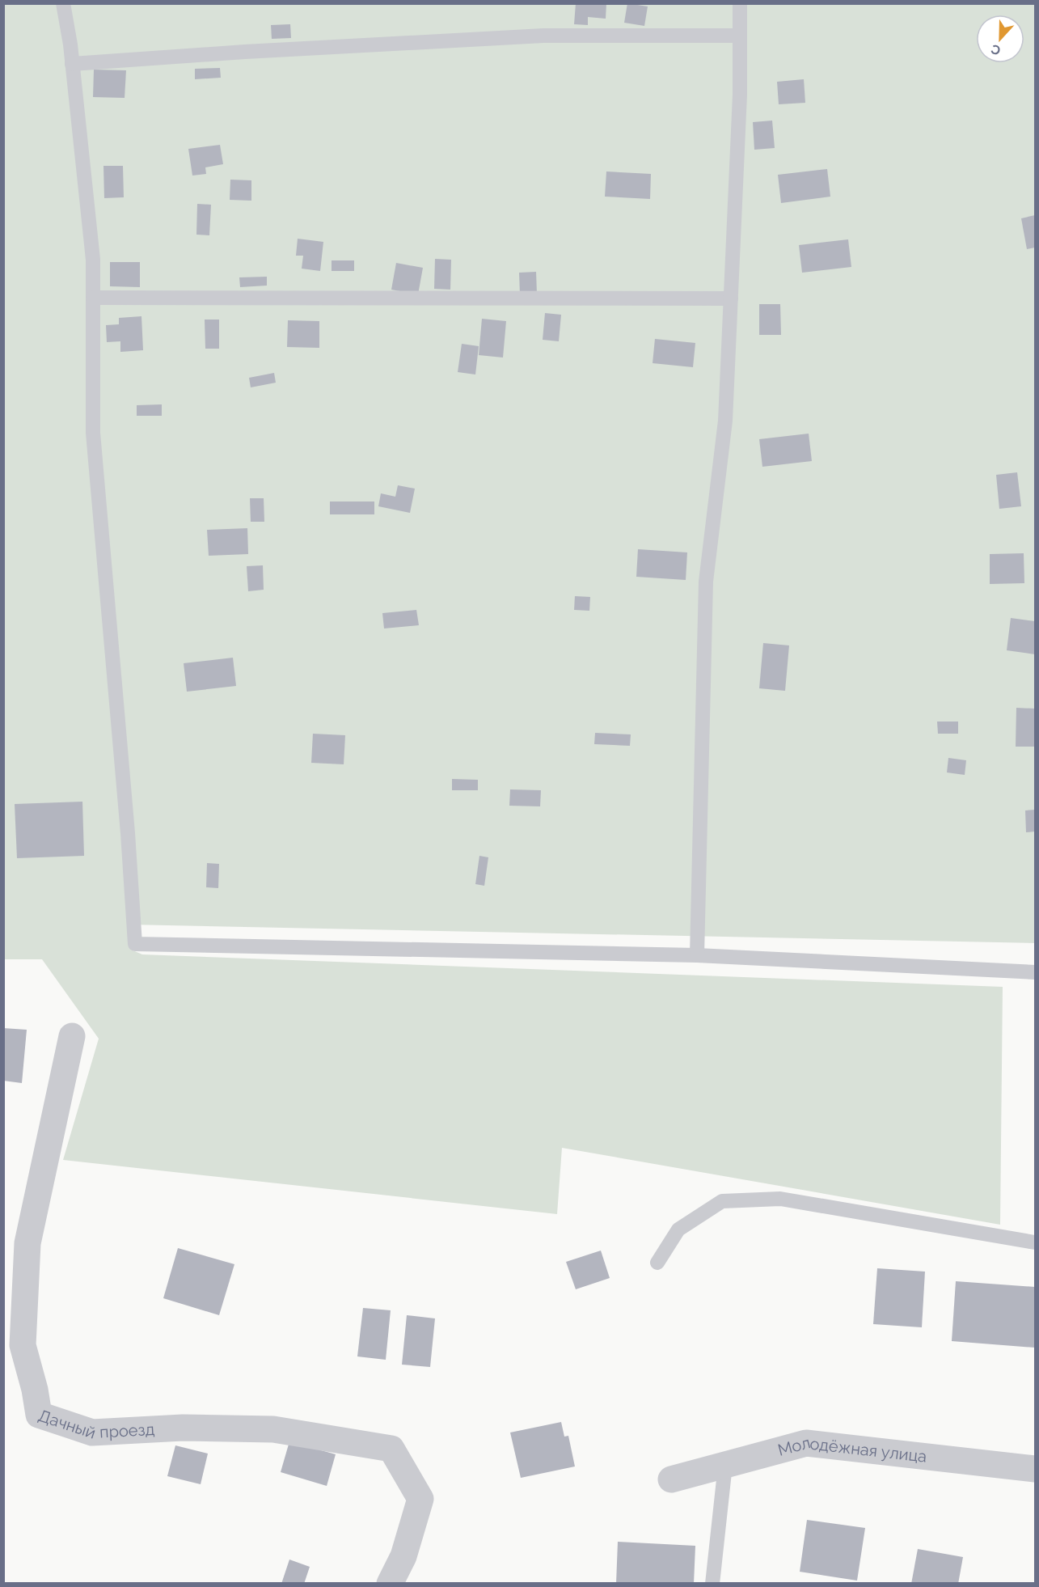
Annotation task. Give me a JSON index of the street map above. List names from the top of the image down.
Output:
{
  "streets": {
    "street": ["Дачный проезд", "Молодёжная улица"]
  },
  "north": "bottom"
}
